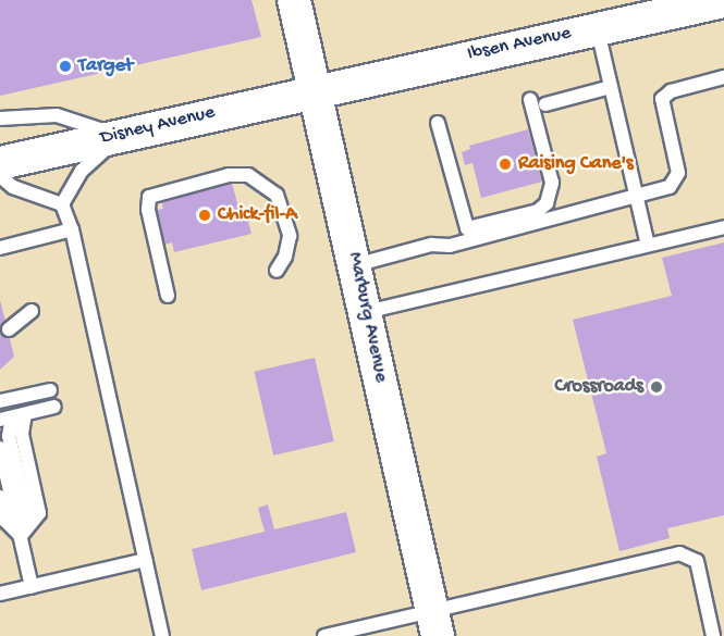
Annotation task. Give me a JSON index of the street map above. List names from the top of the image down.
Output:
{
  "streets": {
    "street": ["Ibsen Avenue", "Disney Avenue", "Marburg Avenue"]
  },
  "crossings": [
    ["Ibsen Avenue", "Disney Avenue"],
    ["Ibsen Avenue", "Marburg Avenue"],
    ["Disney Avenue", "Marburg Avenue"]
  ],
  "places": [
    "Target",
    "Raising Cane's",
    "Chick-fil-A",
    "Crossroads"
  ]
}
